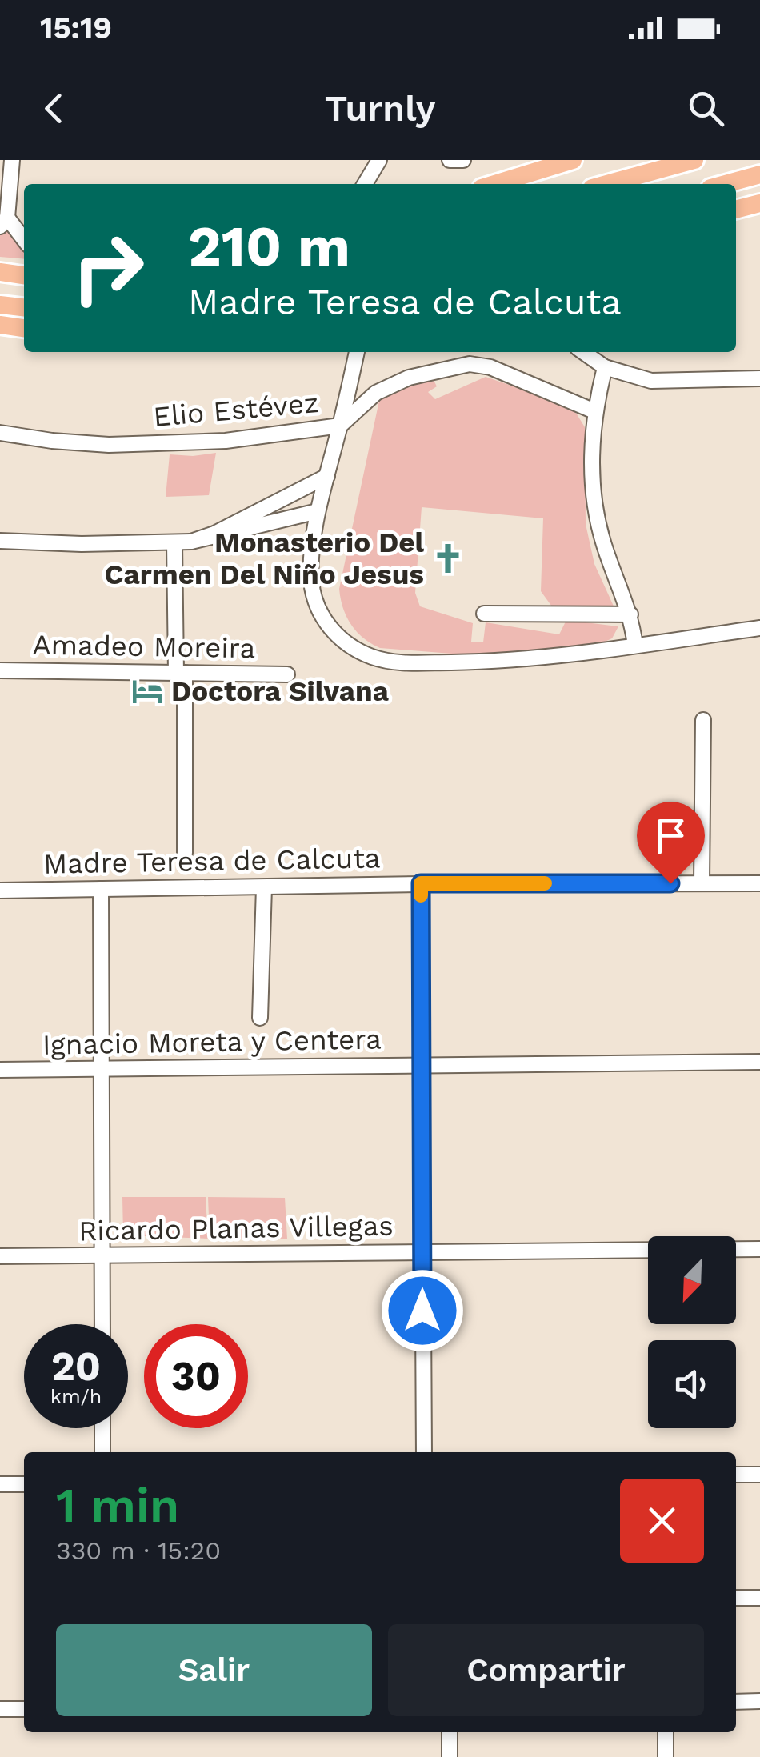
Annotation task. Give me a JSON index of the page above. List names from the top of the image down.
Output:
{
  "streets": {
    "street": [
      "Elio Estévez",
      "Amadeo Moreira",
      "Madre Teresa de Calcuta",
      "Ignacio Moreta y Centera",
      "Ricardo Planas Villegas"
    ]
  },
  "places": {
    "church": ["Monasterio Del Carmen Del Niño Jesus"],
    "hotel": ["Doctora Silvana"]
  },
  "north": "bottom left",
  "page": {
    "status": "15:19",
    "header": "Turnly",
    "turn": ["210 m", "Madre Teresa de Calcuta"],
    "speed": "20 km/h",
    "limit": "30",
    "heading": ["1 min", "330 m · 15:20"],
    "buttons": ["Salir", "Compartir"]
  }
}
